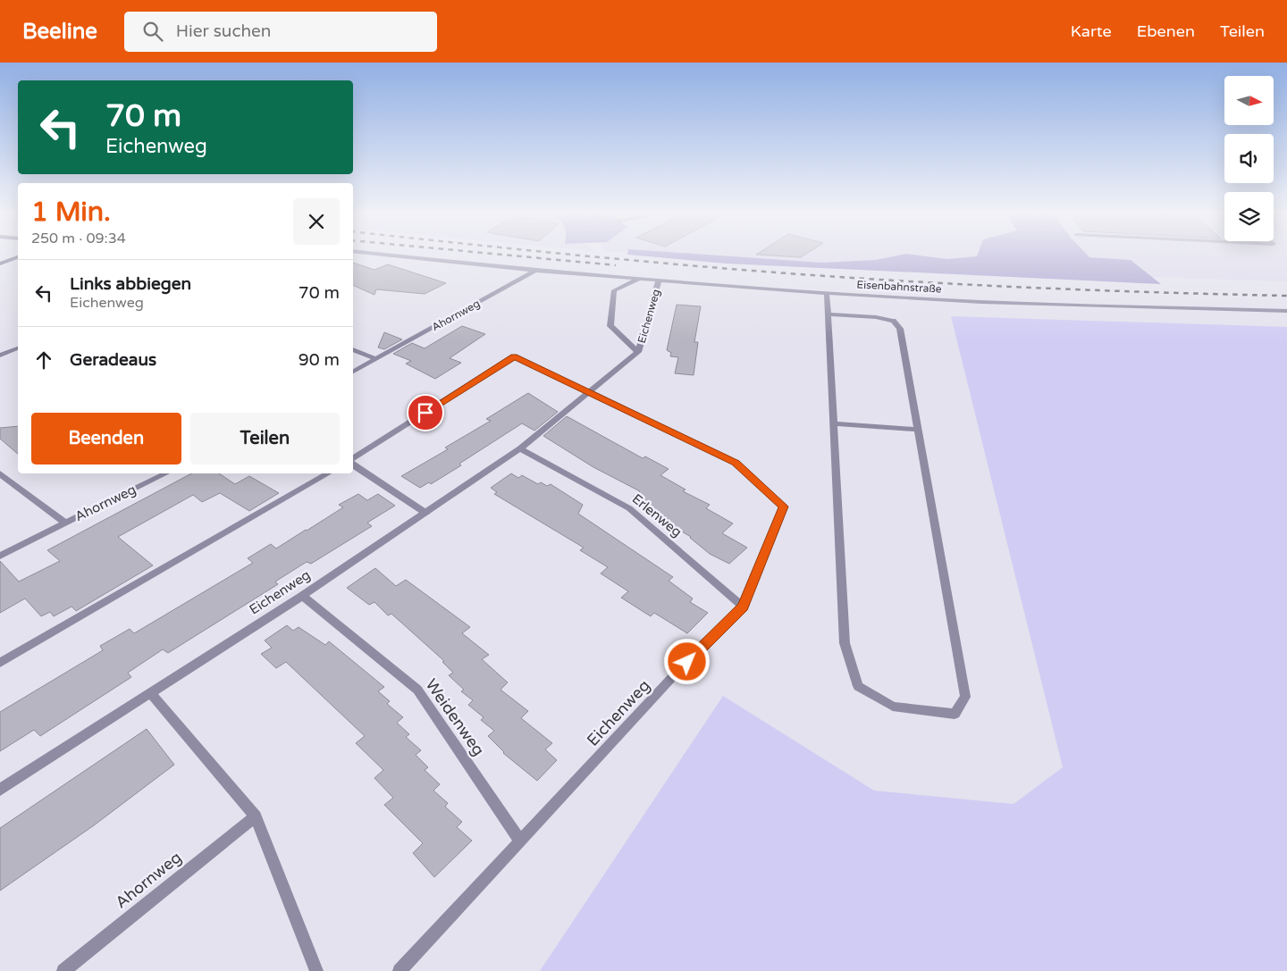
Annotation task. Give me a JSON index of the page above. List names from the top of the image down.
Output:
{
  "streets": {
    "street": [
      "Eisenbahnstraße",
      "Ahornweg",
      "Eichenweg",
      "Erlenweg",
      "Weidenweg"
    ]
  },
  "crossings": [
    ["Eisenbahnstraße", "Ahornweg"],
    ["Eisenbahnstraße", "Eichenweg"],
    ["Eichenweg", "Erlenweg"],
    ["Eichenweg", "Weidenweg"]
  ],
  "north": "right",
  "page": {
    "header": "Beeline",
    "search": "Hier suchen",
    "nav": ["Karte", "Ebenen", "Teilen"],
    "turn": ["70 m", "Eichenweg"],
    "heading": ["1 Min.", "250 m · 09:34"],
    "list": [
      {
        "name": "Links abbiegen",
        "note": "Eichenweg",
        "value": "70 m"
      },
      {
        "name": "Geradeaus",
        "value": "90 m"
      }
    ],
    "buttons": ["Beenden", "Teilen"]
  }
}
